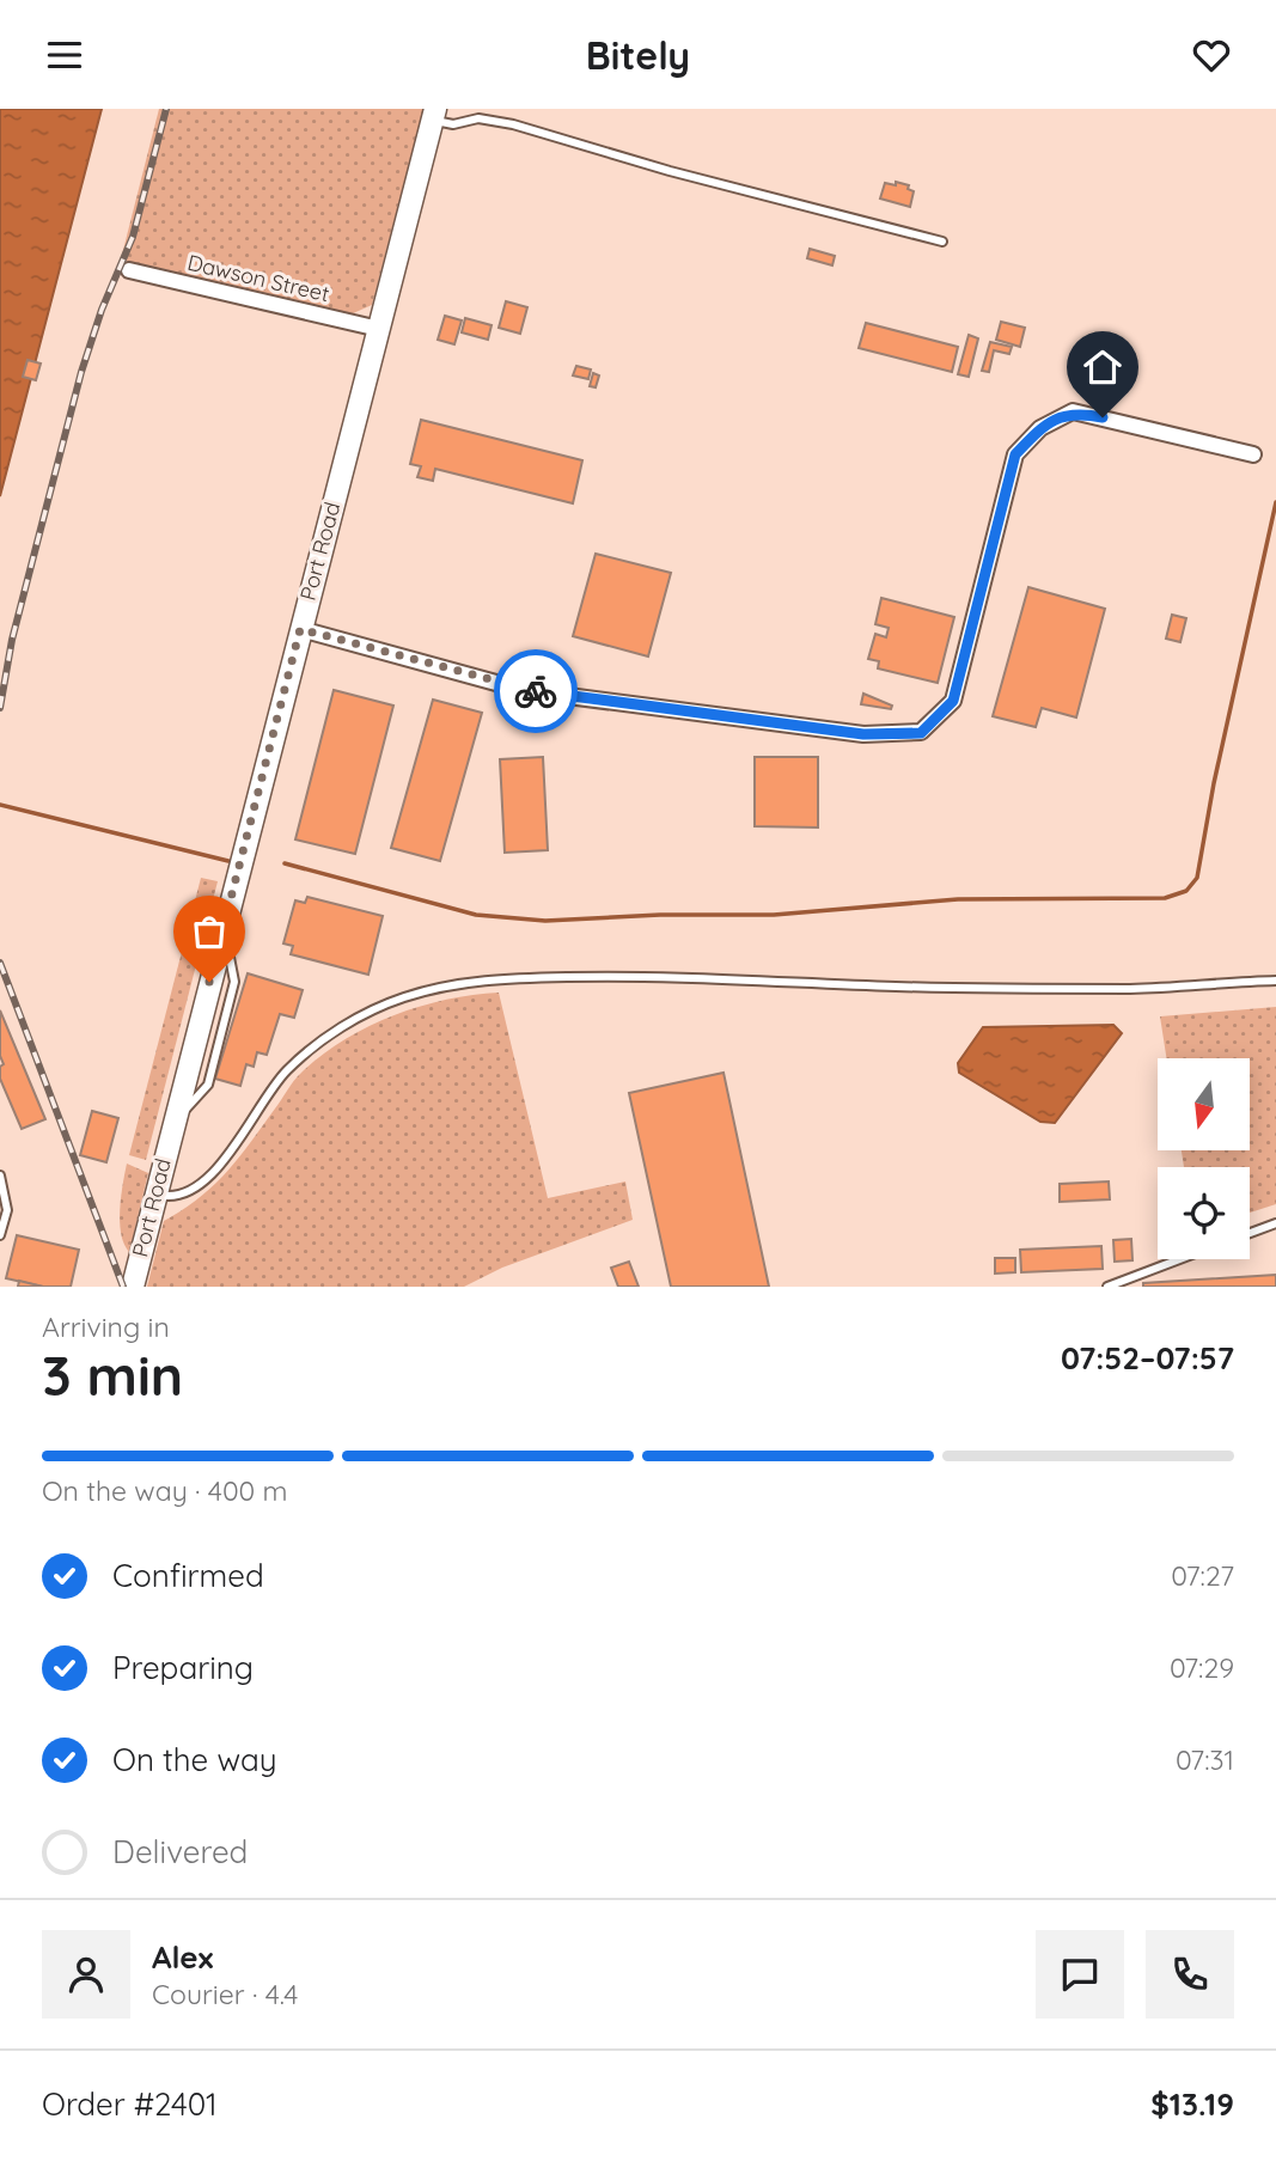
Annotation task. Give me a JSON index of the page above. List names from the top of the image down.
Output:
{
  "streets": {
    "main road": ["Port Road"],
    "street": ["Dawson Street"]
  },
  "crossings": [
    ["Dawson Street", "Port Road"]
  ],
  "north": "bottom",
  "page": {
    "header": "Bitely",
    "heading": ["3 min", "Arriving in", "07:52–07:57"],
    "panel": [
      "Alex",
      "Courier · 4.4",
      "Order #2401",
      "$13.19"
    ],
    "bar": "On the way · 400 m",
    "list": [
      ["Confirmed", "07:27"],
      ["Preparing", "07:29"],
      ["On the way", "07:31"],
      "Delivered"
    ]
  }
}
